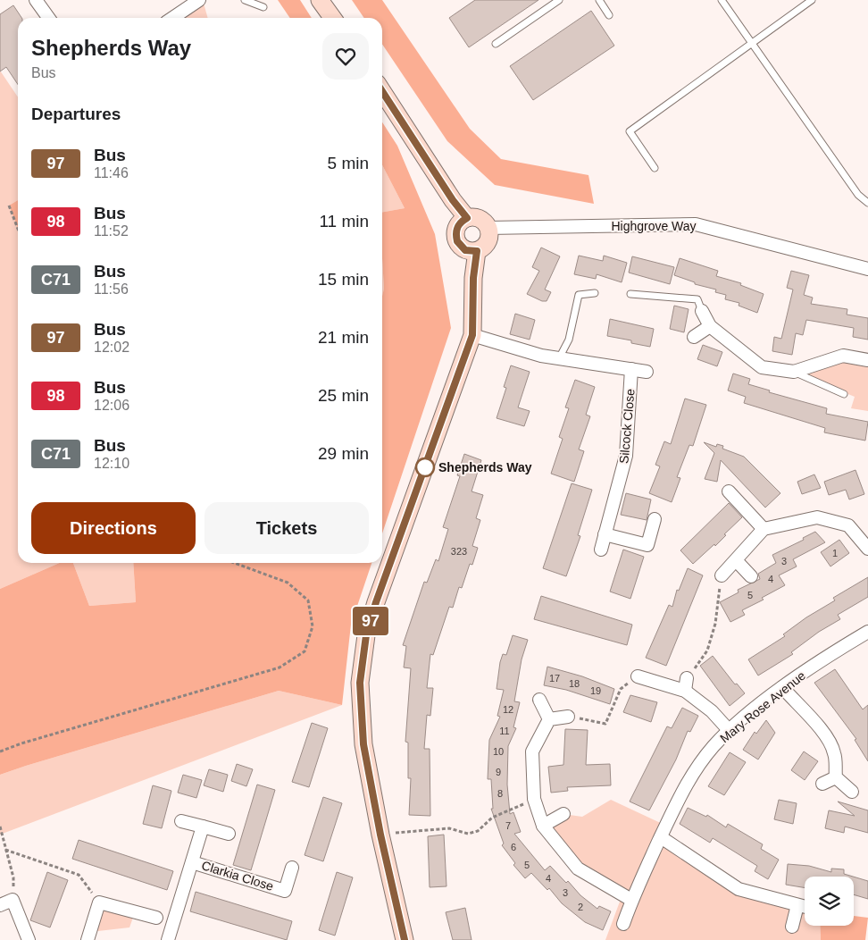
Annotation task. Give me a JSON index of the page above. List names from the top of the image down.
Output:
{
  "streets": {
    "street": [
      "Highgrove Way",
      "Silcock Close",
      "Mary Rose Avenue",
      "Clarkia Close"
    ]
  },
  "places": ["Shepherds Way"],
  "lines": ["bus line 97"],
  "house_numbers": [
    "323",
    "1",
    "3",
    "4",
    "5",
    "17",
    "18",
    "19",
    "12",
    "11",
    "10",
    "9",
    "8",
    "7",
    "6",
    "5",
    "4",
    "3",
    "2"
  ],
  "page": {
    "on_map": "97",
    "heading": [
      ["Shepherds Way", "Bus"],
      "Departures"
    ],
    "list": [
      {
        "mark": "97",
        "name": "Bus",
        "note": "11:46",
        "value": "5 min"
      },
      {
        "mark": "98",
        "name": "Bus",
        "note": "11:52",
        "value": "11 min"
      },
      {
        "mark": "C71",
        "name": "Bus",
        "note": "11:56",
        "value": "15 min"
      },
      {
        "mark": "97",
        "name": "Bus",
        "note": "12:02",
        "value": "21 min"
      },
      {
        "mark": "98",
        "name": "Bus",
        "note": "12:06",
        "value": "25 min"
      },
      {
        "mark": "C71",
        "name": "Bus",
        "note": "12:10",
        "value": "29 min"
      }
    ],
    "buttons": ["Directions", "Tickets"]
  }
}
